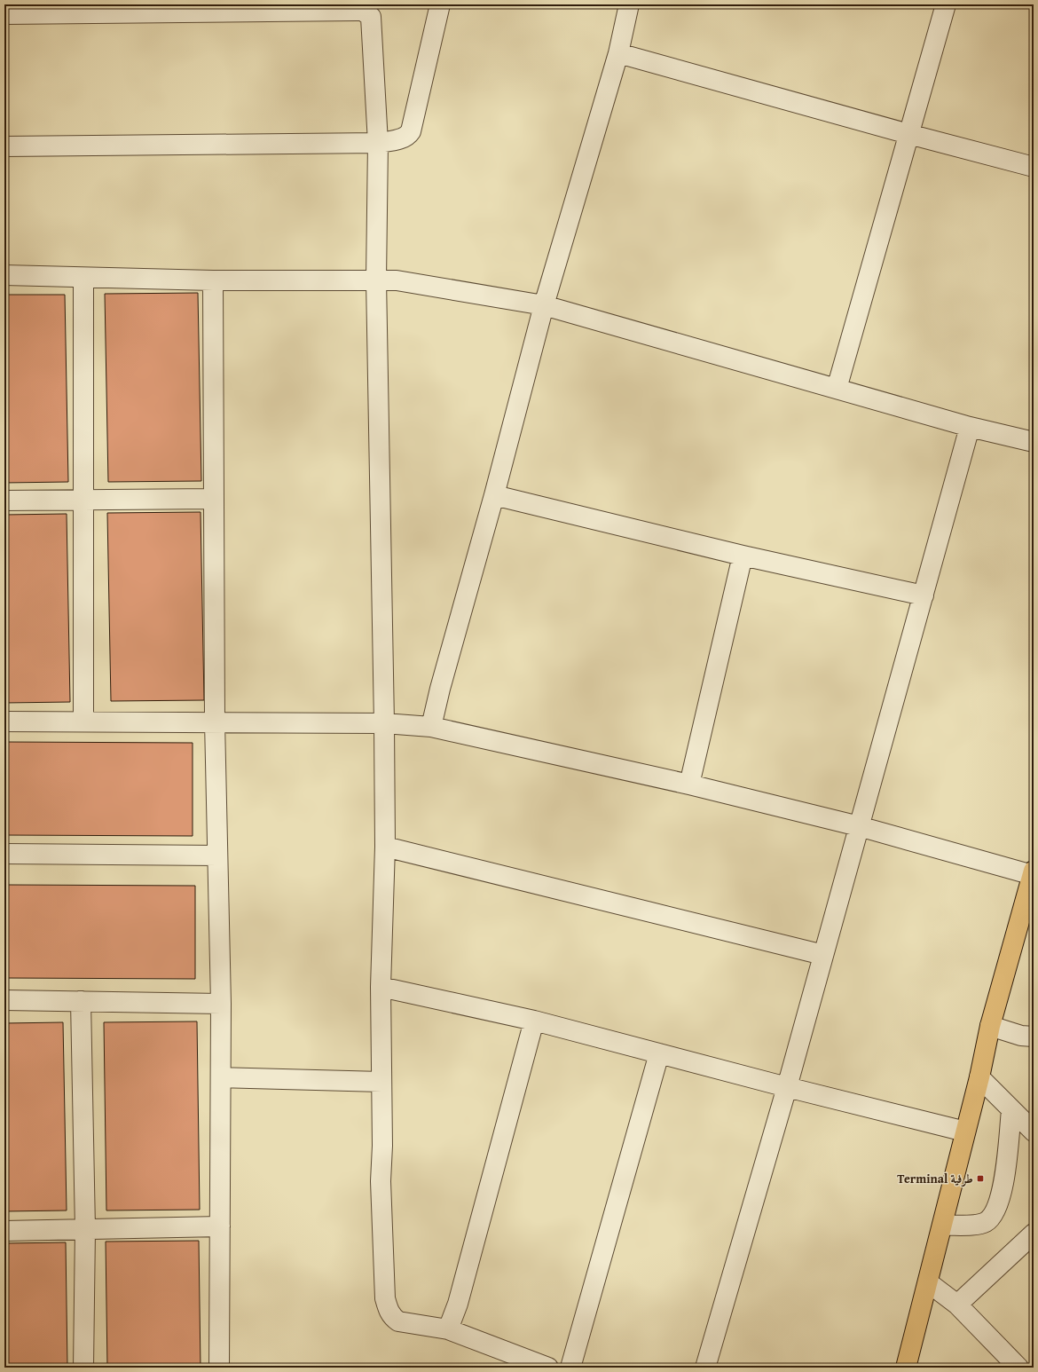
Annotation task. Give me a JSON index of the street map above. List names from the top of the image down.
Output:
{
  "places": {
    "transit": ["Terminal طرفية"]
  }
}
